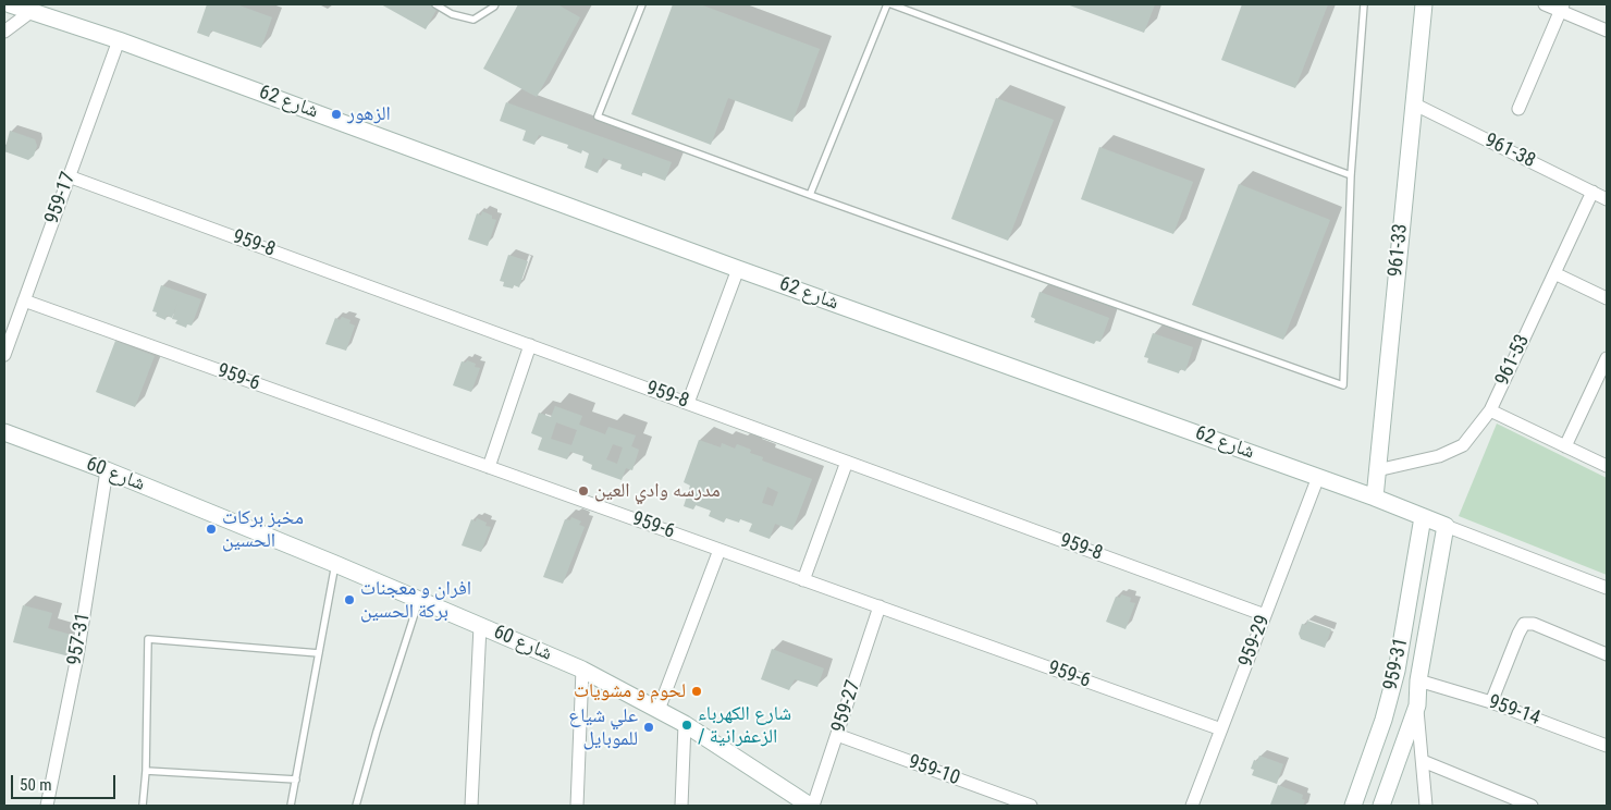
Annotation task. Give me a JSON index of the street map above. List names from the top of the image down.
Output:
{
  "streets": {
    "street": [
      "شارع 62",
      "961-38",
      "959-17",
      "959-8",
      "961-33",
      "961-53",
      "959-6",
      "شارع 60",
      "957-31",
      "959-29",
      "959-31",
      "959-27",
      "959-14",
      "959-10"
    ]
  },
  "crossings": [
    ["شارع 62", "959-17"],
    ["شارع 62", "961-33"],
    ["شارع 62", "959-29"],
    ["شارع 62", "959-31"],
    ["961-38", "961-33"],
    ["961-38", "961-53"],
    ["959-17", "959-8"],
    ["959-17", "959-6"],
    ["959-8", "959-29"],
    ["961-33", "961-53"],
    ["959-6", "959-29"],
    ["959-6", "959-27"],
    ["شارع 60", "957-31"],
    ["شارع 60", "959-27"],
    ["959-31", "959-14"],
    ["959-27", "959-10"]
  ],
  "places": [
    "الزهور",
    "مدرسه وادي العين",
    "مخبز بركات الحسين",
    "افران و معجنات بركة الحسين",
    "لحوم و مشويات",
    "شارع الكهرباء / الزعفرانية",
    "علي شياع للموبايل"
  ],
  "scale_bar": "50 m"
}
